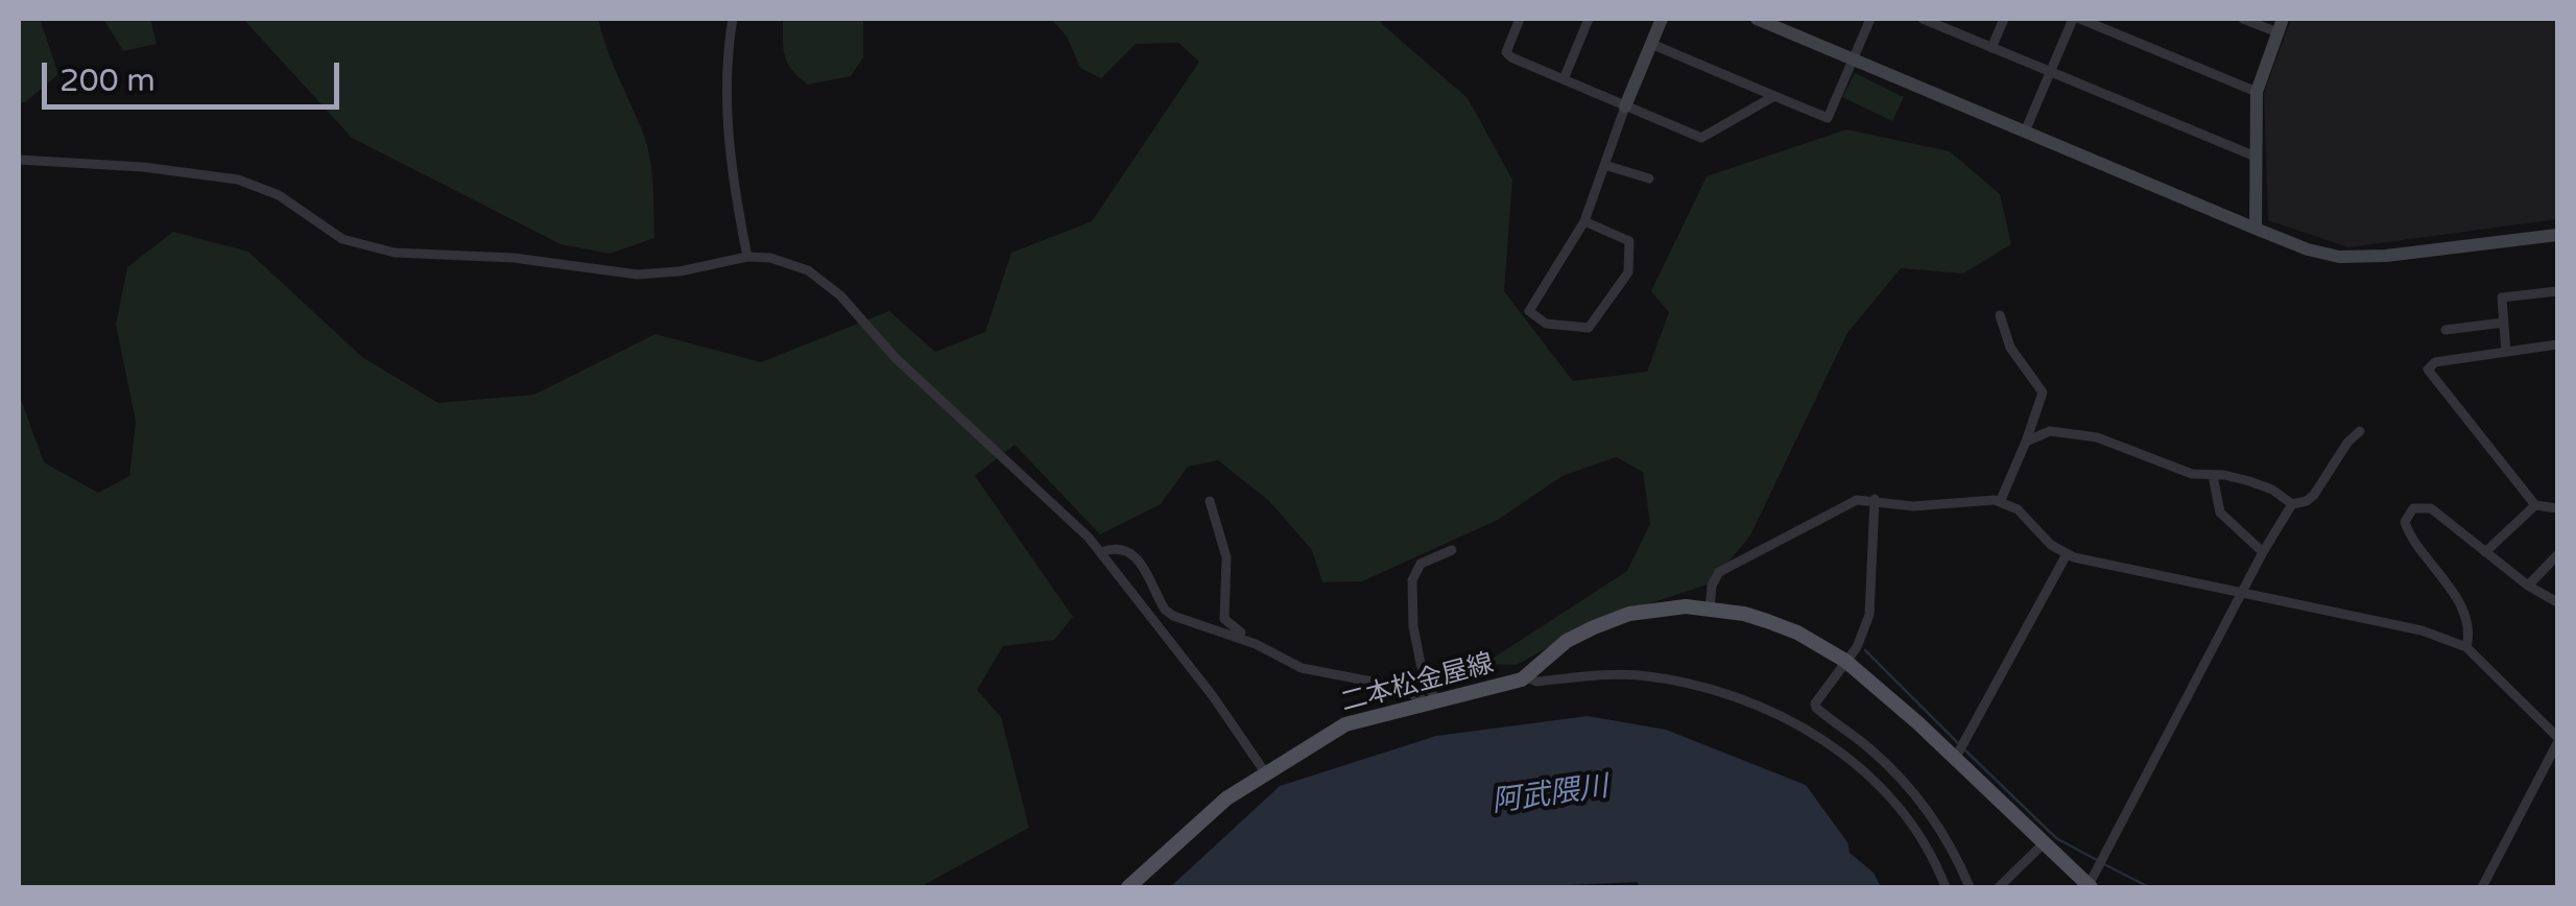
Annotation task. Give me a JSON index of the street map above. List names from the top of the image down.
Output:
{
  "streets": {
    "main road": ["二本松金屋線"]
  },
  "water": ["阿武隈川"],
  "scale_bar": "200 m"
}
